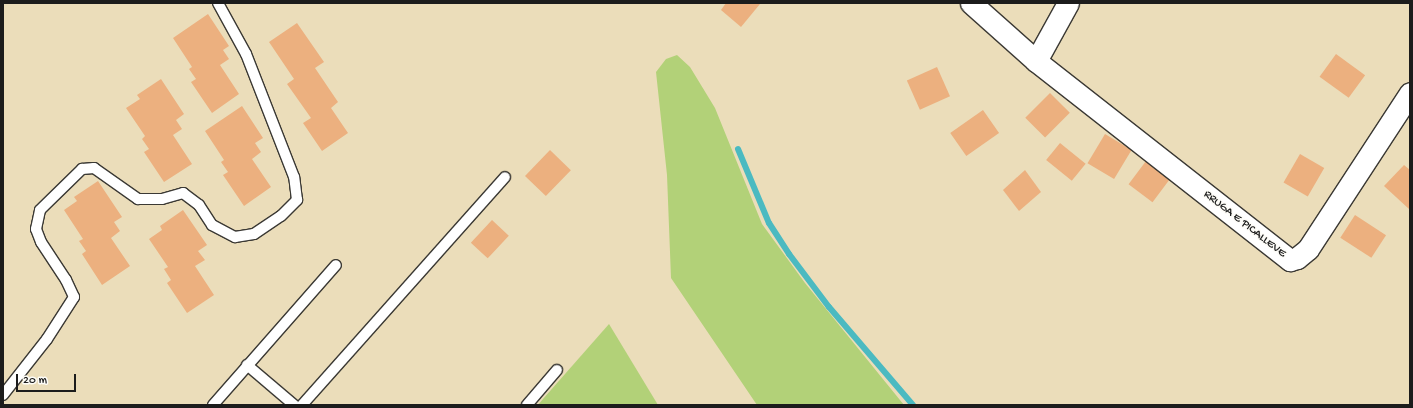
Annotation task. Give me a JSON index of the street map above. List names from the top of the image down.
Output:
{
  "streets": {
    "street": ["RRUGA E PICALLEVE"]
  },
  "scale_bar": "20 m"
}
